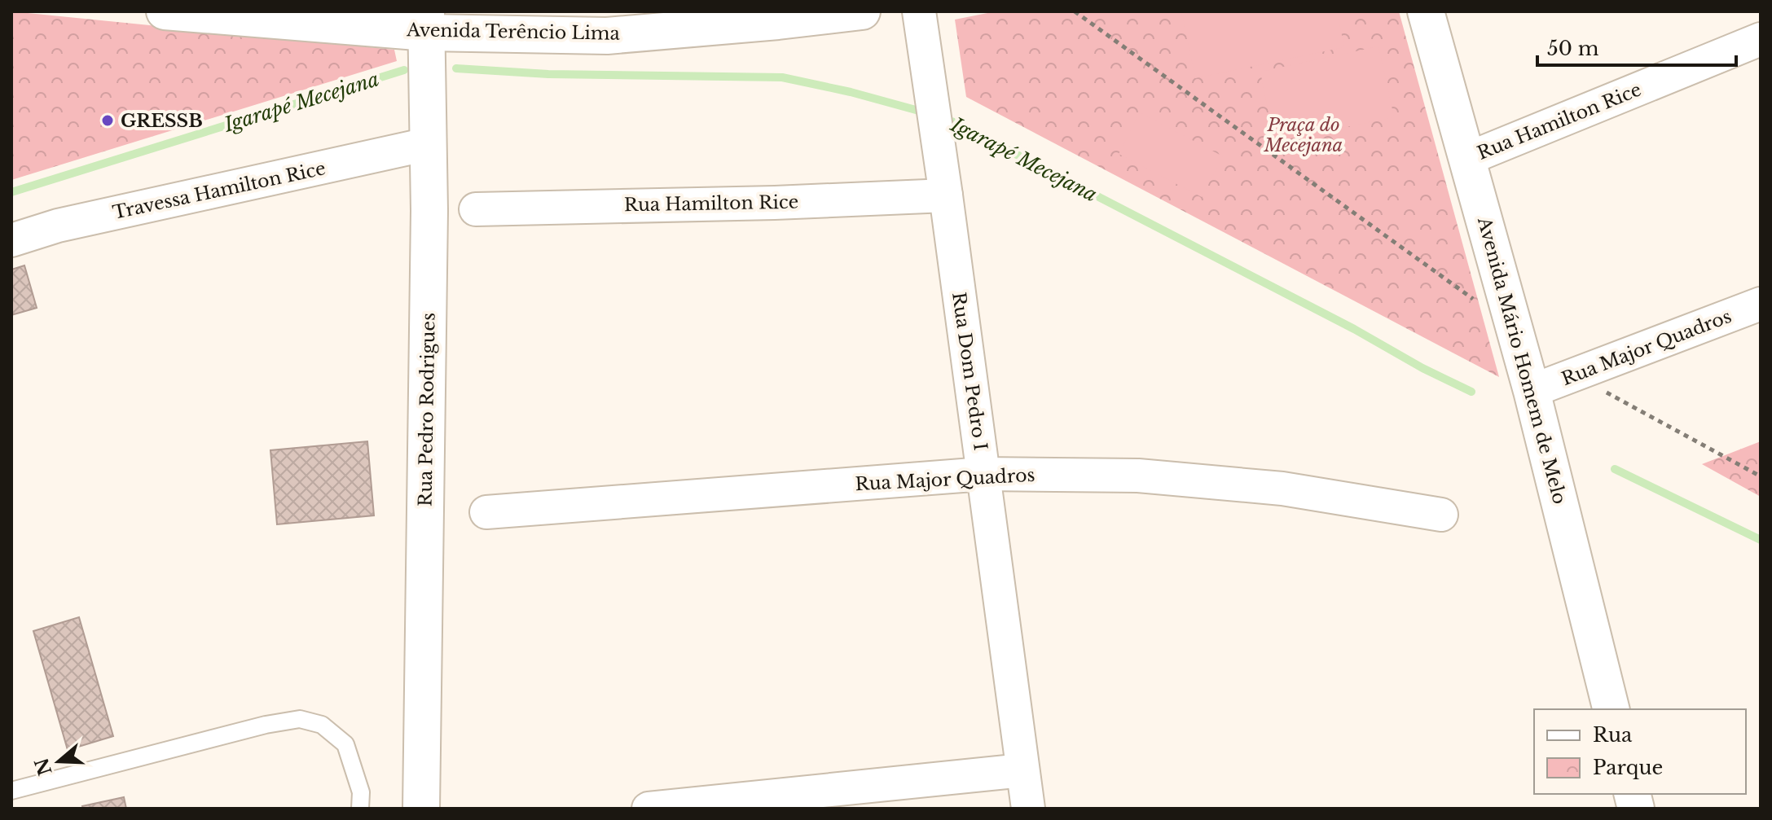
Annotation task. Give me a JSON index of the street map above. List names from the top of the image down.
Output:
{
  "streets": {
    "main road": ["Avenida Terêncio Lima", "Avenida Mário Homem de Melo", "Rua Pedro Rodrigues"],
    "street": [
      "Rua Hamilton Rice",
      "Travessa Hamilton Rice",
      "Rua Major Quadros",
      "Rua Dom Pedro I"
    ]
  },
  "crossings": [
    ["Avenida Terêncio Lima", "Rua Pedro Rodrigues"],
    ["Rua Hamilton Rice", "Avenida Mário Homem de Melo"],
    ["Rua Hamilton Rice", "Rua Dom Pedro I"],
    ["Travessa Hamilton Rice", "Rua Pedro Rodrigues"],
    ["Rua Major Quadros", "Avenida Mário Homem de Melo"],
    ["Rua Major Quadros", "Rua Dom Pedro I"]
  ],
  "water": ["Igarapé Mecejana"],
  "parks": ["Praça do Mecejana"],
  "places": ["GRESSB"],
  "legend": ["Rua", "Parque"],
  "scale_bar": "50 m",
  "north": "left"
}
